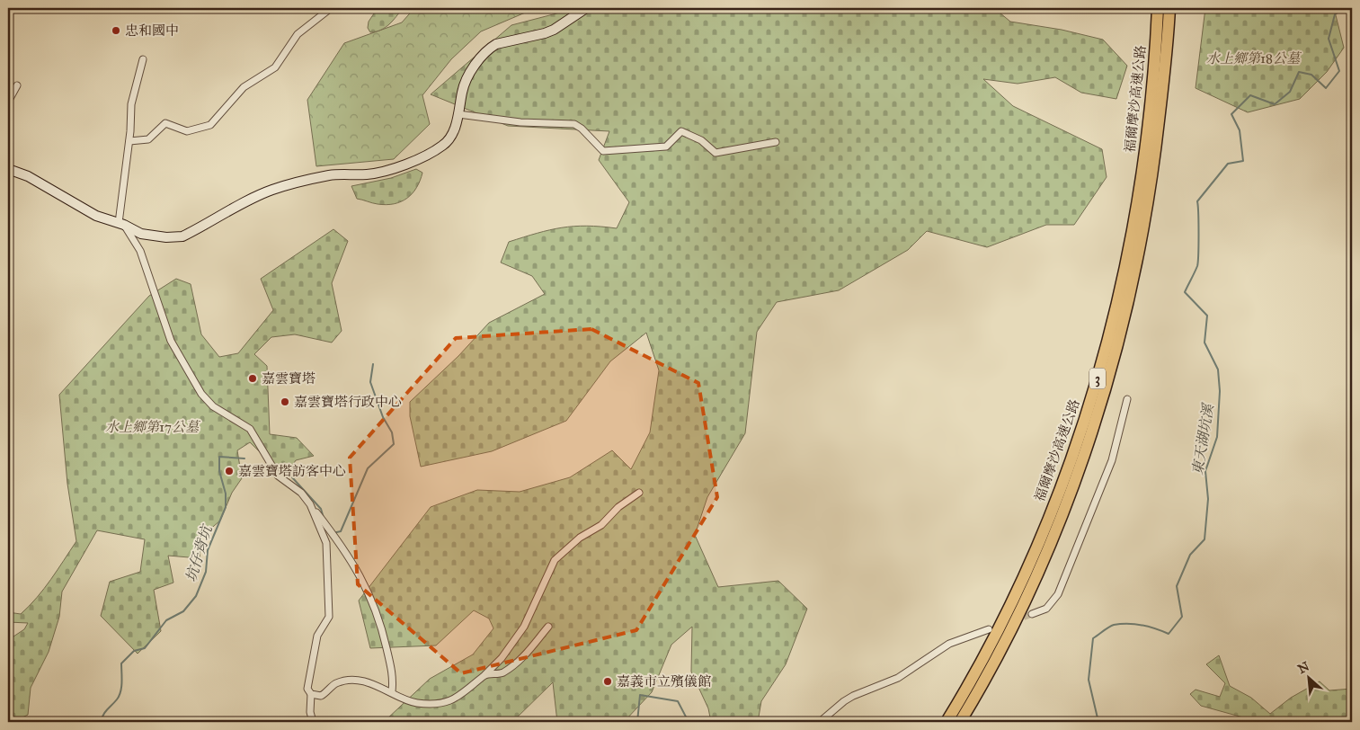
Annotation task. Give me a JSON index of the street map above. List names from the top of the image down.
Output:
{
  "streets": {
    "highway": ["福爾摩沙高速公路", "3"]
  },
  "water": ["東天湖坑溪", "坑仔背坑"],
  "parks": ["水上鄉第18公墓", "水上鄉第17公墓"],
  "places": [
    "忠和國中",
    "嘉雲寶塔",
    "嘉雲寶塔行政中心",
    "嘉雲寶塔訪客中心",
    "嘉義市立殯儀館"
  ],
  "north": "top left"
}
